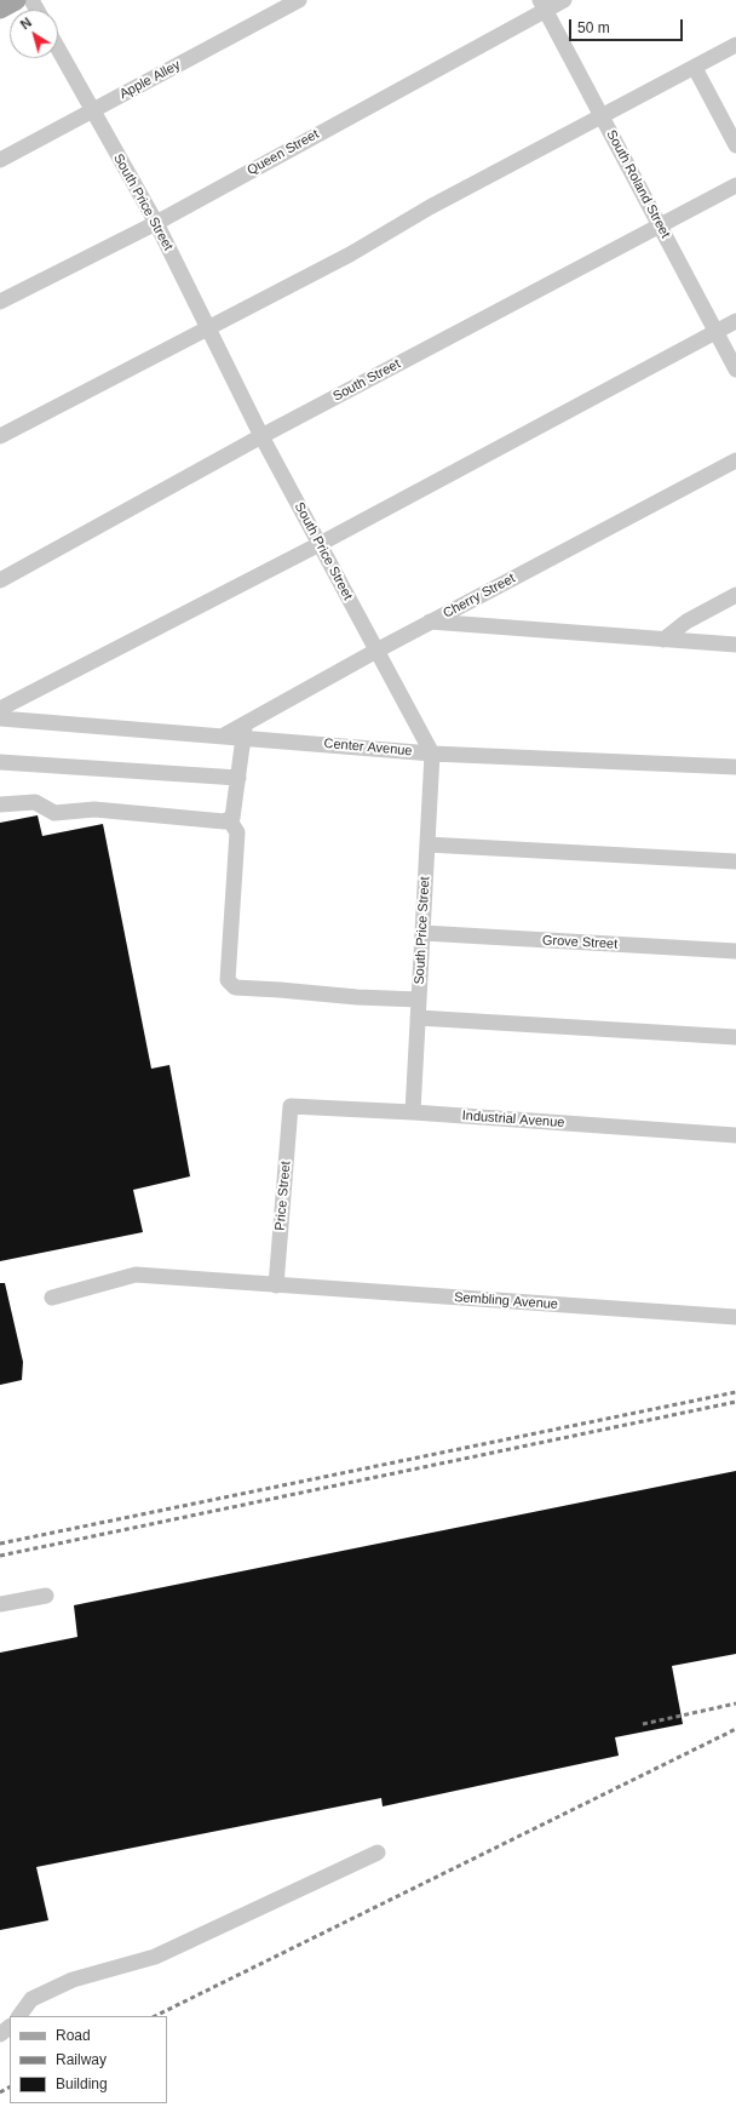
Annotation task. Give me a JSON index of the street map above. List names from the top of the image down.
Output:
{
  "streets": {
    "street": [
      "Apple Alley",
      "Queen Street",
      "South Roland Street",
      "South Price Street",
      "South Street",
      "Cherry Street",
      "Center Avenue",
      "Grove Street",
      "Industrial Avenue",
      "Price Street",
      "Sembling Avenue"
    ]
  },
  "crossings": [
    ["Apple Alley", "South Price Street"],
    ["Queen Street", "South Roland Street"],
    ["Queen Street", "South Price Street"],
    ["South Roland Street", "South Street"],
    ["South Price Street", "South Street"],
    ["South Price Street", "Cherry Street"],
    ["South Price Street", "Center Avenue"],
    ["South Price Street", "Grove Street"],
    ["South Price Street", "Industrial Avenue"],
    ["Cherry Street", "Center Avenue"],
    ["Industrial Avenue", "Price Street"],
    ["Price Street", "Sembling Avenue"]
  ],
  "legend": ["Road", "Railway", "Building"],
  "scale_bar": "50 m",
  "north": "top left"
}
